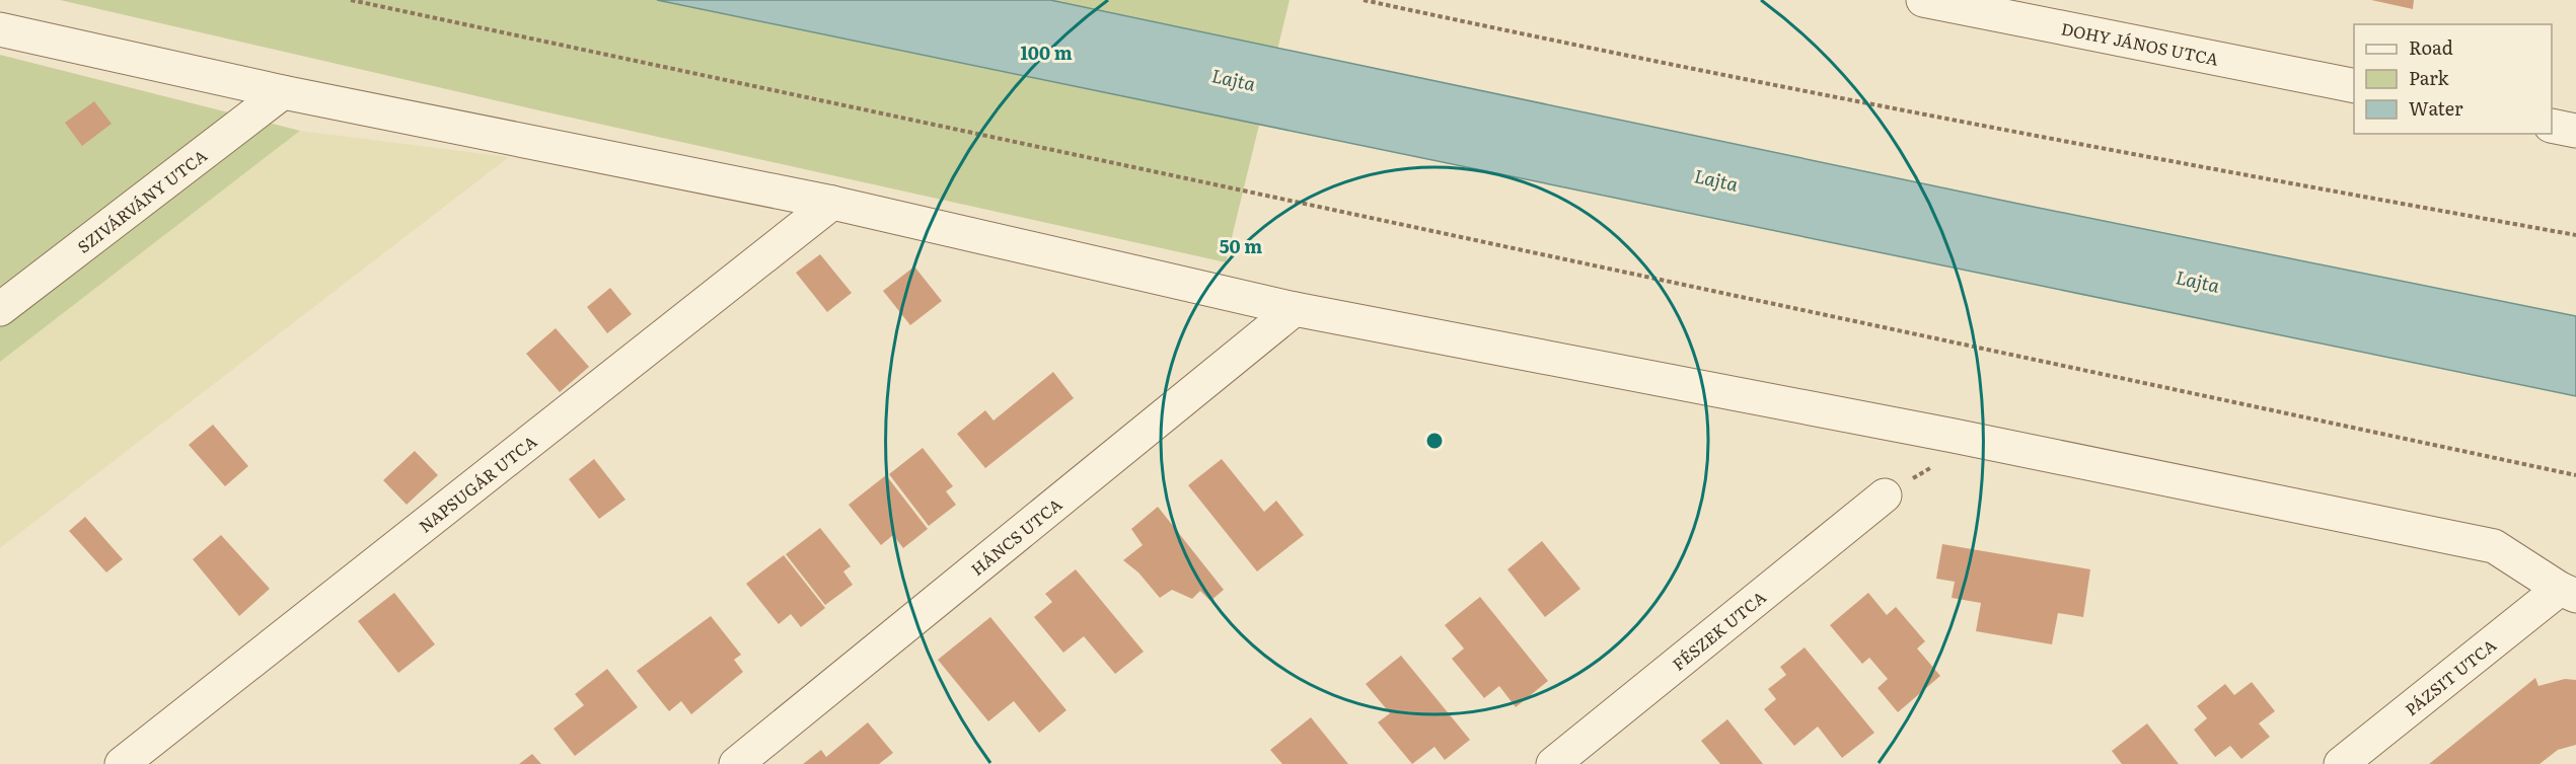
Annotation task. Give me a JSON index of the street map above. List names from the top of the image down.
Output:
{
  "streets": {
    "street": [
      "DOHY JÁNOS UTCA",
      "SZIVÁRVÁNY UTCA",
      "NAPSUGÁR UTCA",
      "HÁNCS UTCA",
      "FÉSZEK UTCA",
      "PÁZSIT UTCA"
    ]
  },
  "water": ["Lajta"],
  "legend": ["Road", "Park", "Water"],
  "rings": ["100 m", "50 m"]
}
